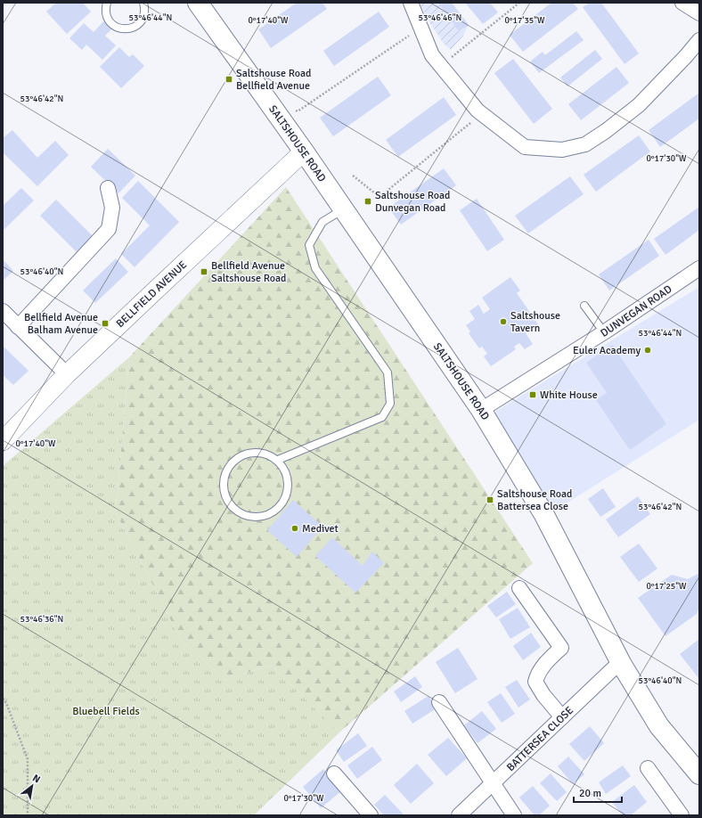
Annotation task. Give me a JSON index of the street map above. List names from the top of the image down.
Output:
{
  "streets": {
    "main road": ["SALTSHOUSE ROAD"],
    "street": ["BELLFIELD AVENUE", "DUNVEGAN ROAD", "BATTERSEA CLOSE"]
  },
  "crossings": [
    ["SALTSHOUSE ROAD", "BELLFIELD AVENUE"],
    ["SALTSHOUSE ROAD", "DUNVEGAN ROAD"],
    ["SALTSHOUSE ROAD", "BATTERSEA CLOSE"]
  ],
  "parks": ["Bluebell Fields"],
  "places": {
    "transit": [
      "Saltshouse Road Bellfield Avenue",
      "Saltshouse Road Dunvegan Road",
      "Bellfield Avenue Saltshouse Road",
      "Bellfield Avenue Balham Avenue",
      "White House",
      "Saltshouse Road Battersea Close"
    ],
    "other": ["Saltshouse Tavern", "Euler Academy", "Medivet"]
  },
  "scale_bar": "20 m",
  "north": "top right",
  "coordinates": [
    "53°46'44\"N",
    "53°46'46\"N",
    "0°17'40\"W",
    "0°17'35\"W",
    "53°46'42\"N",
    "0°17'30\"W",
    "53°46'40\"N",
    "0°17'25\"W",
    "53°46'36\"N"
  ]
}
